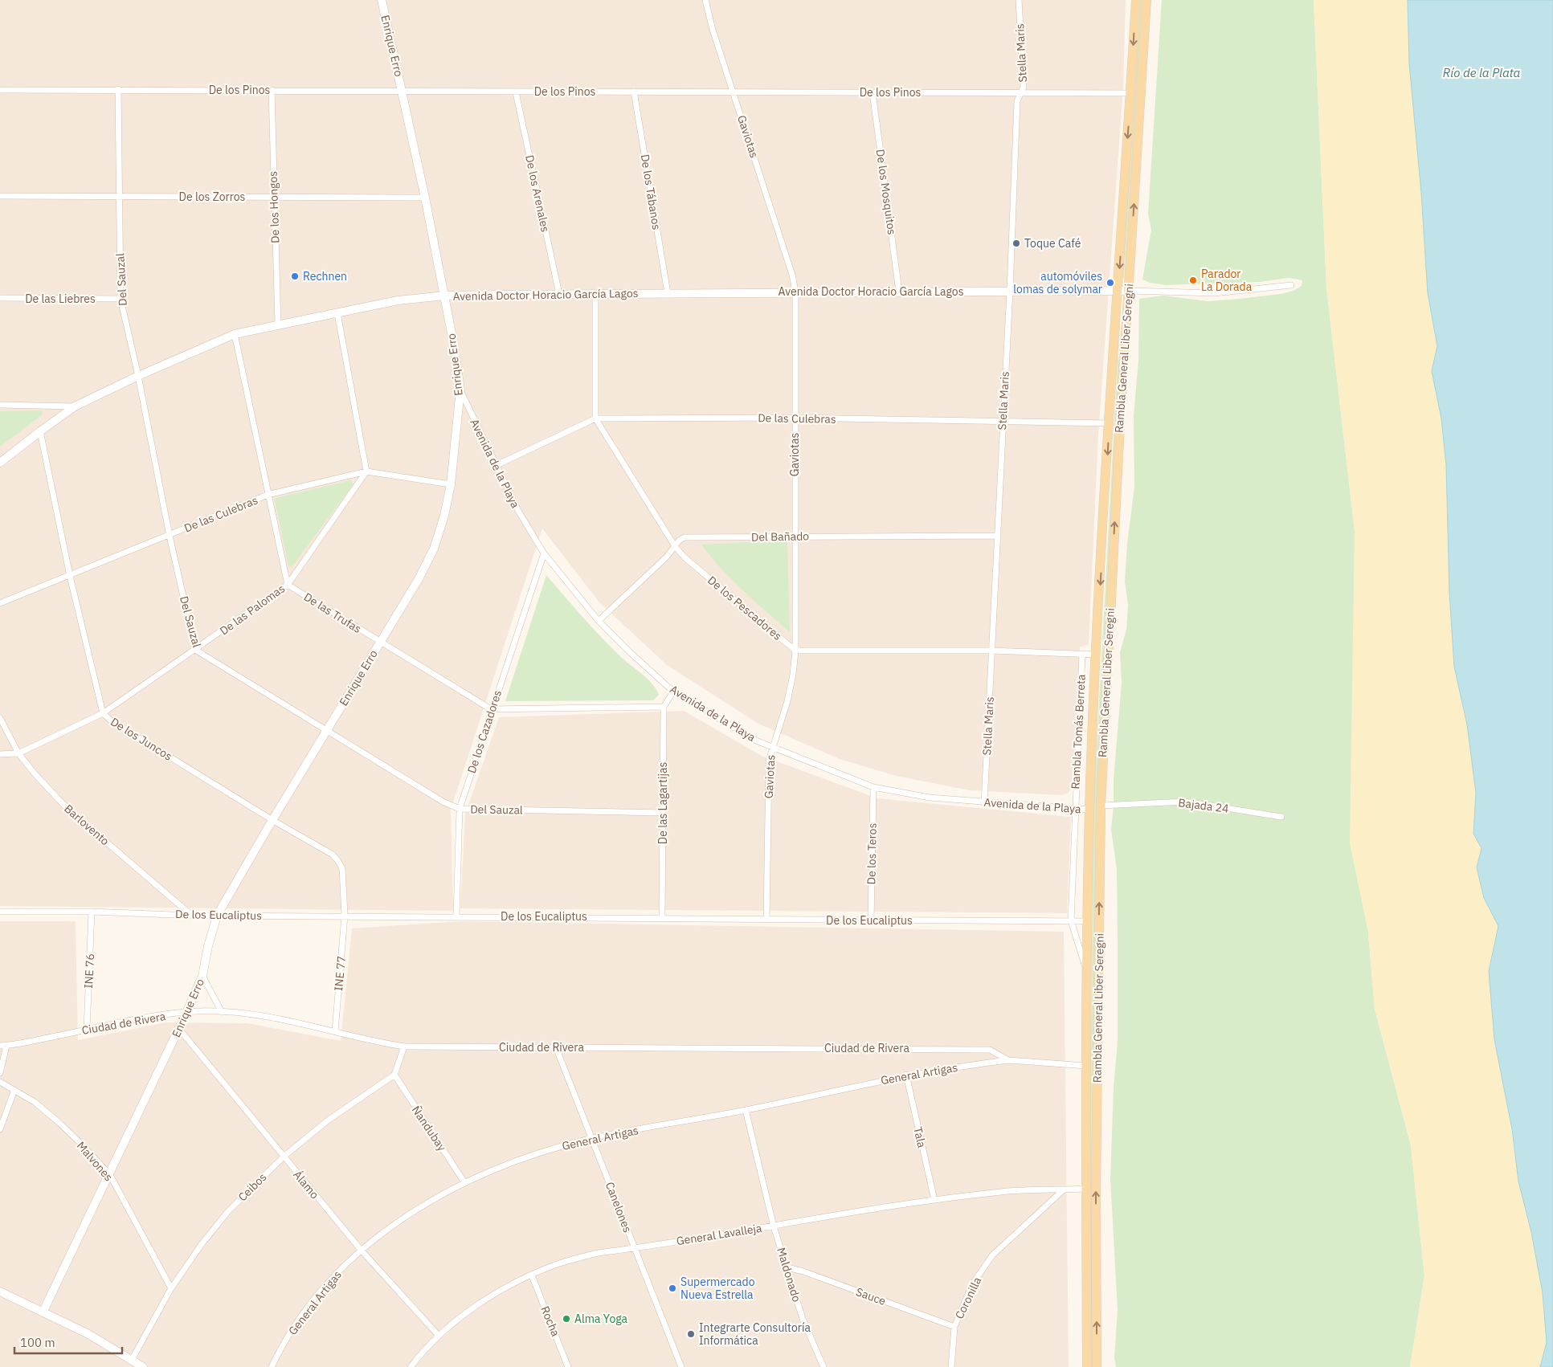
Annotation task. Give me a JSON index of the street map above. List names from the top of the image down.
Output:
{
  "streets": {
    "main road": ["Rambla General Liber Seregni"],
    "street": [
      "Enrique Erro",
      "Stella Maris",
      "De los Pinos",
      "Gaviotas",
      "De los Tábanos",
      "De los Mosquitos",
      "De los Arenales",
      "De los Zorros",
      "De los Hongos",
      "Del Sauzal",
      "Avenida Doctor Horacio García Lagos",
      "De las Liebres",
      "De las Culebras",
      "Avenida de la Playa",
      "Del Bañado",
      "De los Pescadores",
      "De las Palomas",
      "De las Trufas",
      "De los Cazadores",
      "Rambla Tomás Berreta",
      "De los Juncos",
      "De las Lagartijas",
      "Bajada 24",
      "Barlovento",
      "De los Teros",
      "De los Eucaliptus",
      "INE 76",
      "INE 77",
      "Ciudad de Rivera",
      "General Artigas",
      "Ñandubay",
      "Tala",
      "Malvones",
      "Álamo",
      "Ceibos",
      "Canelones",
      "General Lavalleja",
      "Maldonado",
      "Sauce",
      "Coronilla",
      "Rocha"
    ]
  },
  "crossings": [
    ["Enrique Erro", "De los Pinos"],
    ["Enrique Erro", "De los Zorros"],
    ["Enrique Erro", "Del Sauzal"],
    ["Enrique Erro", "Avenida Doctor Horacio García Lagos"],
    ["Enrique Erro", "De las Culebras"],
    ["Enrique Erro", "Avenida de la Playa"],
    ["Enrique Erro", "De las Trufas"],
    ["Enrique Erro", "De los Juncos"],
    ["Enrique Erro", "De los Eucaliptus"],
    ["Enrique Erro", "Ciudad de Rivera"],
    ["Enrique Erro", "Malvones"],
    ["Enrique Erro", "Álamo"],
    ["Stella Maris", "De los Pinos"],
    ["Stella Maris", "Avenida Doctor Horacio García Lagos"],
    ["Stella Maris", "De las Culebras"],
    ["Stella Maris", "Avenida de la Playa"],
    ["Stella Maris", "Del Bañado"],
    ["De los Pinos", "Gaviotas"],
    ["De los Pinos", "De los Tábanos"],
    ["De los Pinos", "De los Mosquitos"],
    ["De los Pinos", "De los Arenales"],
    ["De los Pinos", "De los Hongos"],
    ["De los Pinos", "Del Sauzal"],
    ["De los Pinos", "Rambla General Liber Seregni"],
    ["Gaviotas", "Avenida Doctor Horacio García Lagos"],
    ["Gaviotas", "De las Culebras"],
    ["Gaviotas", "Avenida de la Playa"],
    ["Gaviotas", "Del Bañado"],
    ["Gaviotas", "De los Pescadores"],
    ["Gaviotas", "De los Eucaliptus"],
    ["De los Tábanos", "Avenida Doctor Horacio García Lagos"],
    ["De los Mosquitos", "Avenida Doctor Horacio García Lagos"],
    ["De los Arenales", "Avenida Doctor Horacio García Lagos"],
    ["De los Zorros", "De los Hongos"],
    ["De los Zorros", "Del Sauzal"],
    ["De los Hongos", "Avenida Doctor Horacio García Lagos"],
    ["Del Sauzal", "Avenida Doctor Horacio García Lagos"],
    ["Del Sauzal", "De las Liebres"],
    ["Del Sauzal", "De las Culebras"],
    ["Del Sauzal", "De las Palomas"],
    ["Del Sauzal", "De los Cazadores"],
    ["Del Sauzal", "De las Lagartijas"],
    ["Avenida Doctor Horacio García Lagos", "Rambla General Liber Seregni"],
    ["Avenida Doctor Horacio García Lagos", "De los Juncos"],
    ["Rambla General Liber Seregni", "De las Culebras"],
    ["Rambla General Liber Seregni", "Avenida de la Playa"],
    ["Rambla General Liber Seregni", "Rambla Tomás Berreta"],
    ["Rambla General Liber Seregni", "Bajada 24"],
    ["Rambla General Liber Seregni", "De los Eucaliptus"],
    ["Rambla General Liber Seregni", "Ciudad de Rivera"],
    ["Rambla General Liber Seregni", "General Lavalleja"],
    ["De las Culebras", "Avenida de la Playa"],
    ["De las Culebras", "De los Pescadores"],
    ["De las Culebras", "De las Palomas"],
    ["De las Culebras", "De los Juncos"],
    ["Avenida de la Playa", "Del Bañado"],
    ["Avenida de la Playa", "De los Cazadores"],
    ["Avenida de la Playa", "Rambla Tomás Berreta"],
    ["Avenida de la Playa", "De los Teros"],
    ["Del Bañado", "De los Pescadores"],
    ["De las Palomas", "De las Trufas"],
    ["De las Palomas", "De los Juncos"],
    ["De las Palomas", "Barlovento"],
    ["De las Trufas", "De los Cazadores"],
    ["De los Cazadores", "De los Eucaliptus"],
    ["Rambla Tomás Berreta", "De los Eucaliptus"],
    ["De los Juncos", "De los Eucaliptus"],
    ["De los Juncos", "INE 77"],
    ["De las Lagartijas", "De los Eucaliptus"],
    ["Barlovento", "De los Eucaliptus"],
    ["De los Teros", "De los Eucaliptus"],
    ["De los Eucaliptus", "INE 76"],
    ["De los Eucaliptus", "INE 77"],
    ["INE 76", "Ciudad de Rivera"],
    ["INE 77", "Ciudad de Rivera"],
    ["Ciudad de Rivera", "General Artigas"],
    ["Ciudad de Rivera", "Canelones"],
    ["General Artigas", "Ñandubay"],
    ["General Artigas", "Tala"],
    ["General Artigas", "Álamo"],
    ["General Artigas", "Canelones"],
    ["General Artigas", "Maldonado"],
    ["Ñandubay", "Ceibos"],
    ["Tala", "General Lavalleja"],
    ["Malvones", "Ceibos"],
    ["Álamo", "Ceibos"],
    ["Álamo", "General Lavalleja"],
    ["Canelones", "General Lavalleja"],
    ["General Lavalleja", "Maldonado"],
    ["General Lavalleja", "Coronilla"],
    ["General Lavalleja", "Rocha"],
    ["Maldonado", "Sauce"],
    ["Sauce", "Coronilla"]
  ],
  "water": ["Río de la Plata"],
  "places": [
    "Toque Café",
    "Rechnen",
    "Parador La Dorada",
    "automóviles lomas de solymar",
    "Supermercado Nueva Estrella",
    "Alma Yoga",
    "Integrarte Consultoría Informática"
  ],
  "scale_bar": "100 m"
}
